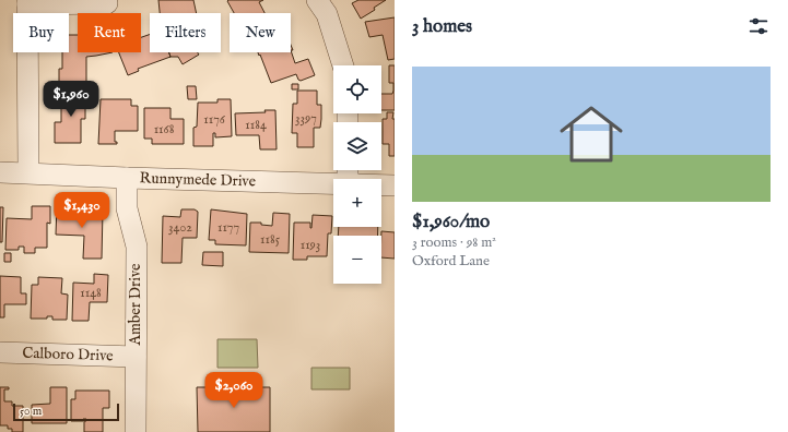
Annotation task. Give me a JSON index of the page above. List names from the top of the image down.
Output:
{
  "streets": {
    "street": ["Runnymede Drive", "Amber Drive", "Calboro Drive"]
  },
  "crossings": [
    ["Runnymede Drive", "Amber Drive"],
    ["Amber Drive", "Calboro Drive"]
  ],
  "house_numbers": [
    "3397",
    "1176",
    "1184",
    "1168",
    "3402",
    "1177",
    "1185",
    "1193",
    "1148"
  ],
  "scale_bar": "50 m",
  "page": {
    "heading": "3 homes",
    "chip": [
      "Buy",
      "Rent",
      "Filters",
      "New"
    ],
    "list": [
      {
        "name": "$1,960/mo",
        "note": "3 rooms · 98 m² · Oxford Lane"
      }
    ],
    "map_buttons": ["+", "−"],
    "price": ["$1,960", "$1,430", "$2,060"],
    "scale": "50 m"
  }
}
